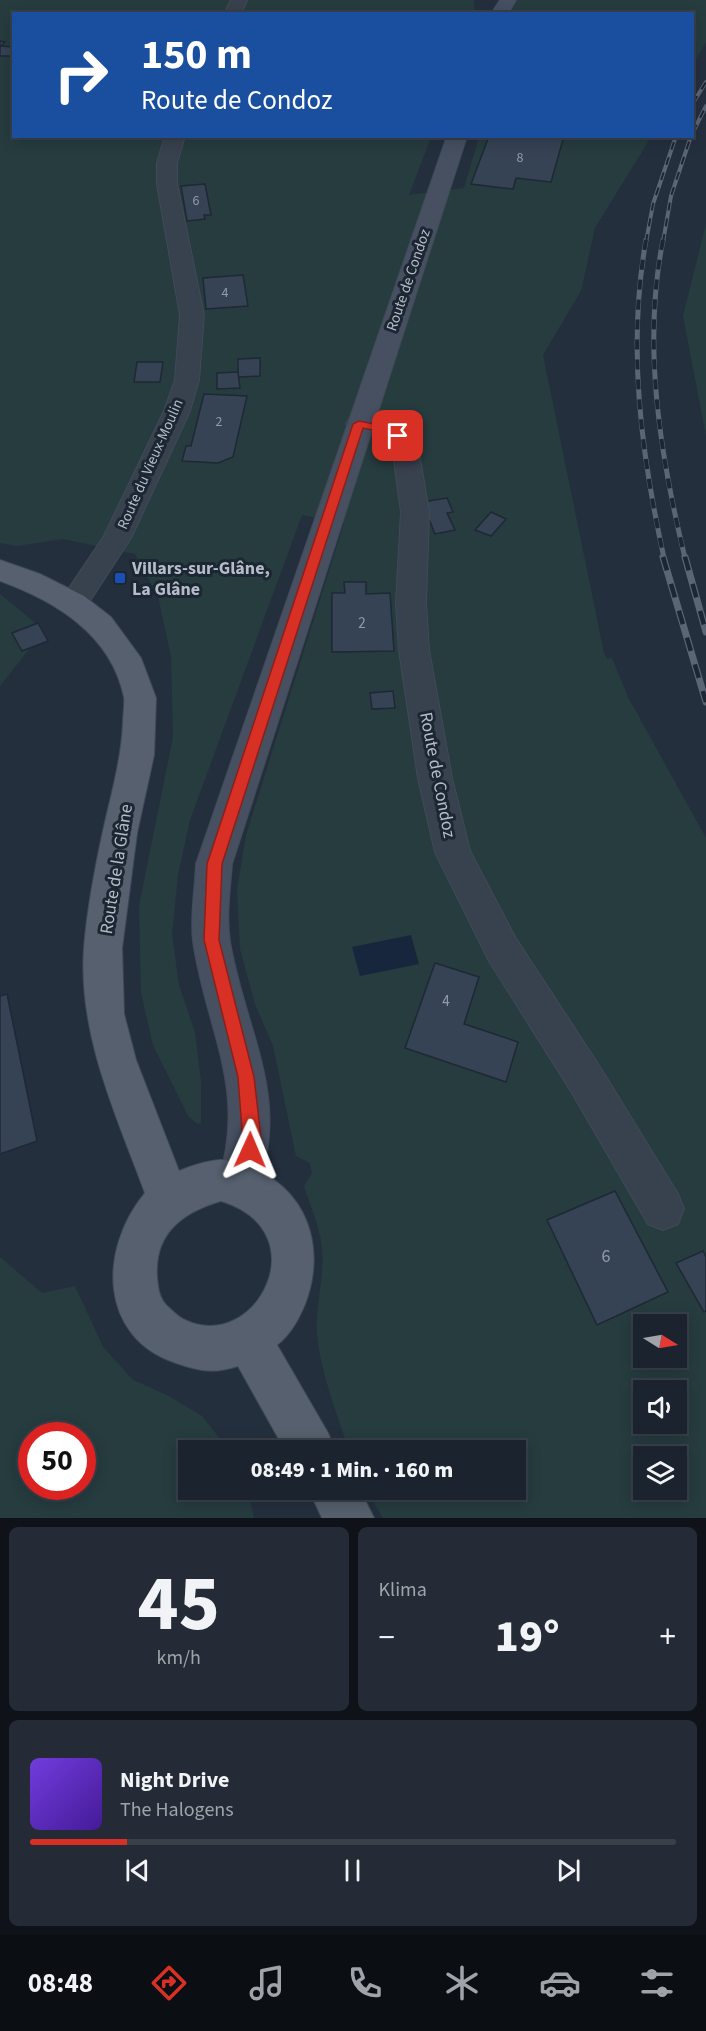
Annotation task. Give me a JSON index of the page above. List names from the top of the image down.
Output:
{
  "streets": {
    "main road": ["Route de Condoz", "Route de la Glâne"],
    "street": ["Route du Vieux-Moulin"]
  },
  "crossings": [
    ["Route de Condoz", "Route de la Glâne"],
    ["Route du Vieux-Moulin", "Route de la Glâne"]
  ],
  "places": {
    "transit": ["Villars-sur-Glâne, La Glâne"]
  },
  "house_numbers": [
    "8",
    "6",
    "4",
    "2",
    "2",
    "4",
    "6"
  ],
  "north": "right",
  "page": {
    "turn": ["150 m", "Route de Condoz"],
    "limit": "50",
    "trip": "08:49 · 1 Min. · 160 m",
    "tile": [
      ["45", "km/h"],
      "Klima"
    ],
    "heat": ["−", "19°", "+"],
    "song": ["Night Drive", "The Halogens"],
    "tabs": "08:48"
  }
}
